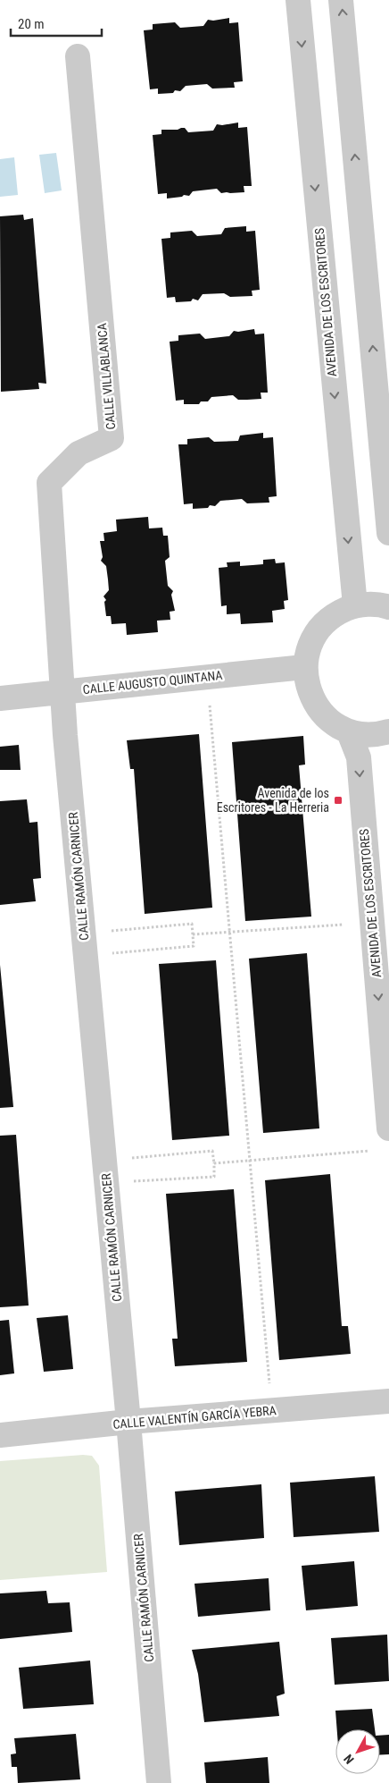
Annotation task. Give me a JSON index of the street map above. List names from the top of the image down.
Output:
{
  "streets": {
    "street": [
      "AVENIDA DE LOS ESCRITORES",
      "CALLE VILLABLANCA",
      "CALLE AUGUSTO QUINTANA",
      "CALLE RAMÓN CARNICER",
      "CALLE VALENTÍN GARCÍA YEBRA"
    ]
  },
  "crossings": [
    ["CALLE VILLABLANCA", "CALLE AUGUSTO QUINTANA"],
    ["CALLE VILLABLANCA", "CALLE RAMÓN CARNICER"],
    ["CALLE AUGUSTO QUINTANA", "CALLE RAMÓN CARNICER"],
    ["CALLE RAMÓN CARNICER", "CALLE VALENTÍN GARCÍA YEBRA"]
  ],
  "places": {
    "transit": ["Avenida de los Escritores - La Herreria"]
  },
  "scale_bar": "20 m",
  "north": "bottom left"
}
